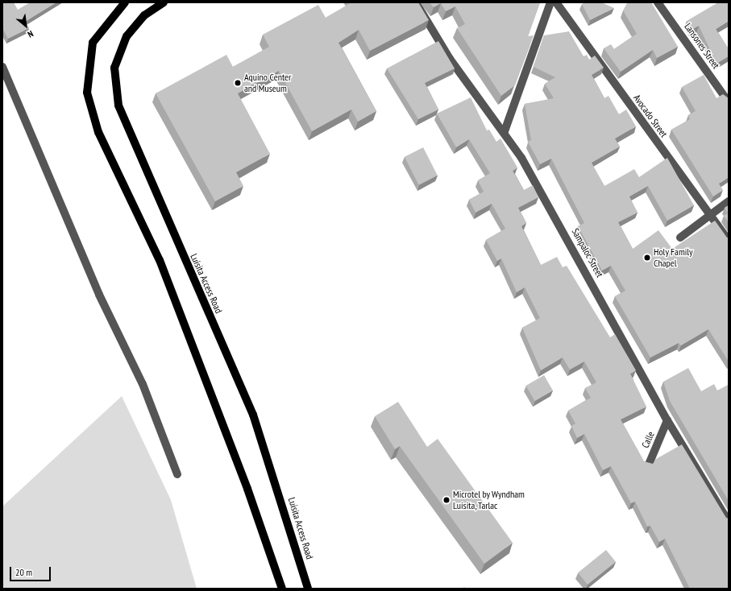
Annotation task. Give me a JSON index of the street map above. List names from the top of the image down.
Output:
{
  "streets": {
    "main road": ["Luisita Access Road"],
    "street": [
      "Lansones Street",
      "Avocado Street",
      "Sampaloc Street",
      "Calle"
    ]
  },
  "crossings": [
    ["Sampaloc Street", "Calle"]
  ],
  "places": ["Aquino Center and Museum", "Holy Family Chapel", "Microtel by Wyndham Luisita, Tarlac"],
  "scale_bar": "20 m",
  "north": "bottom right"
}
